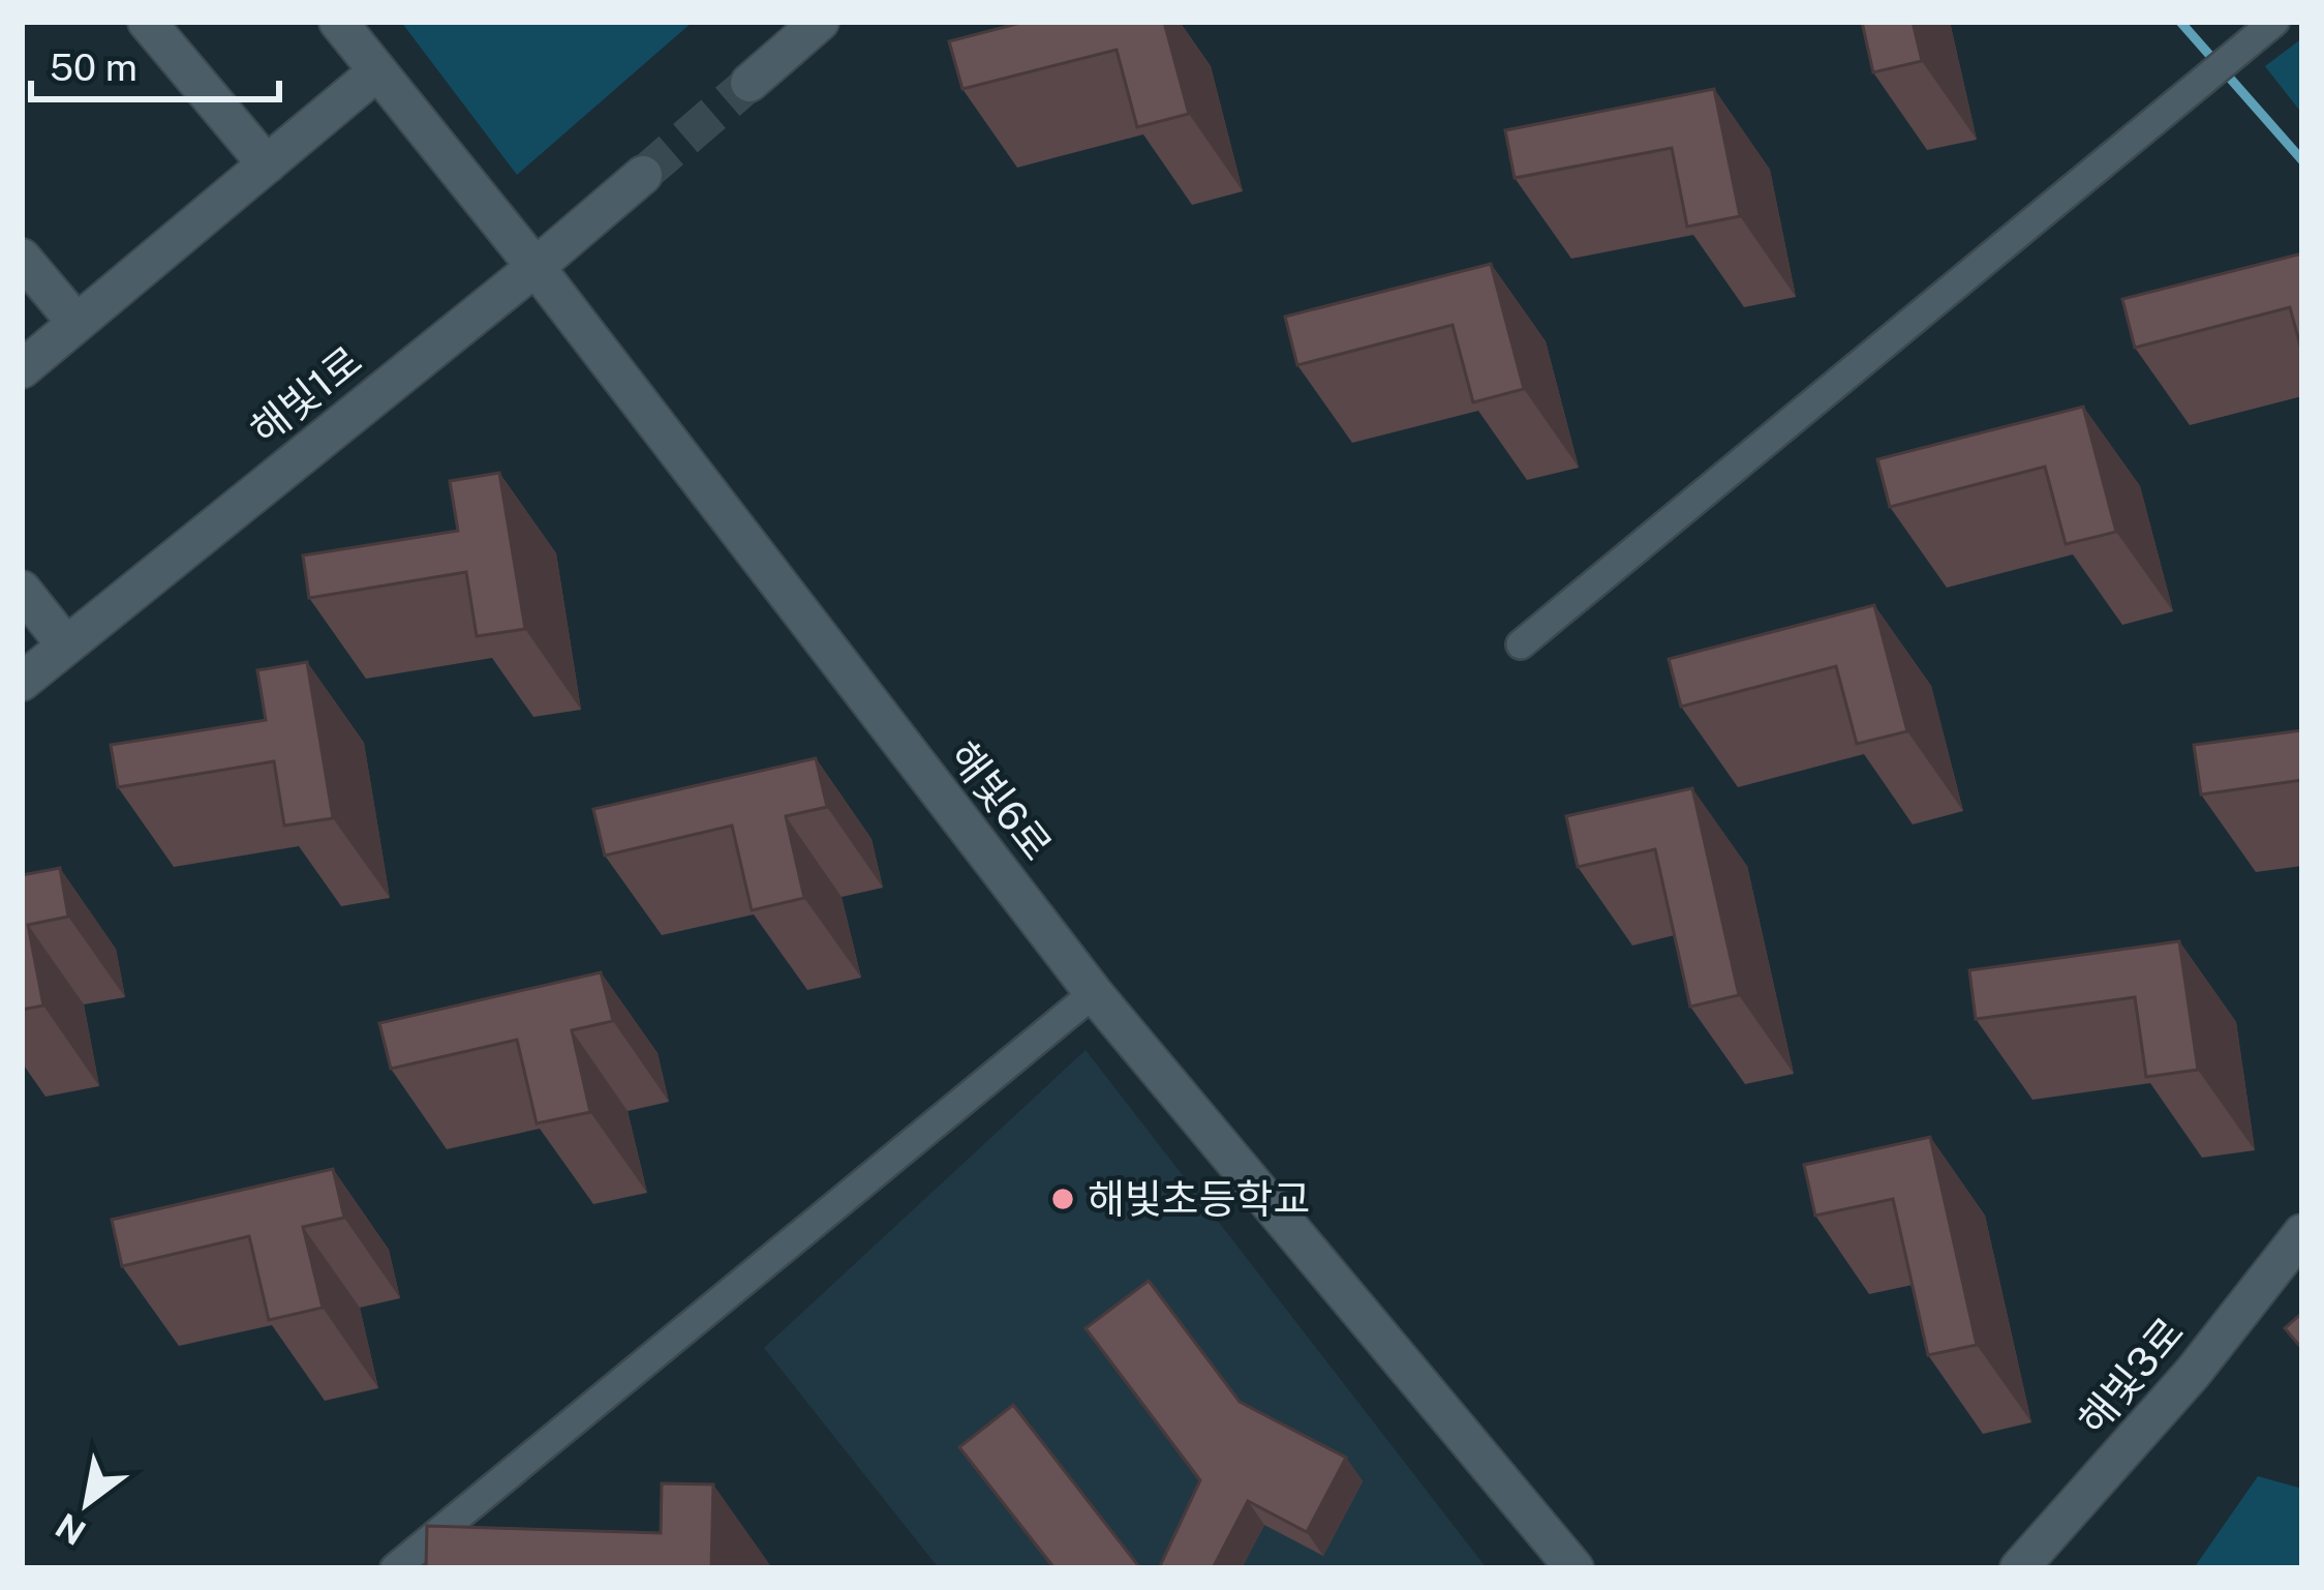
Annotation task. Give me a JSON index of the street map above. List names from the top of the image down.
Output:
{
  "streets": {
    "street": ["해빛1로", "해빛6로", "해빛3로"]
  },
  "crossings": [
    ["해빛1로", "해빛6로"]
  ],
  "places": ["해빛초등학교"],
  "scale_bar": "50 m",
  "north": "bottom left"
}
